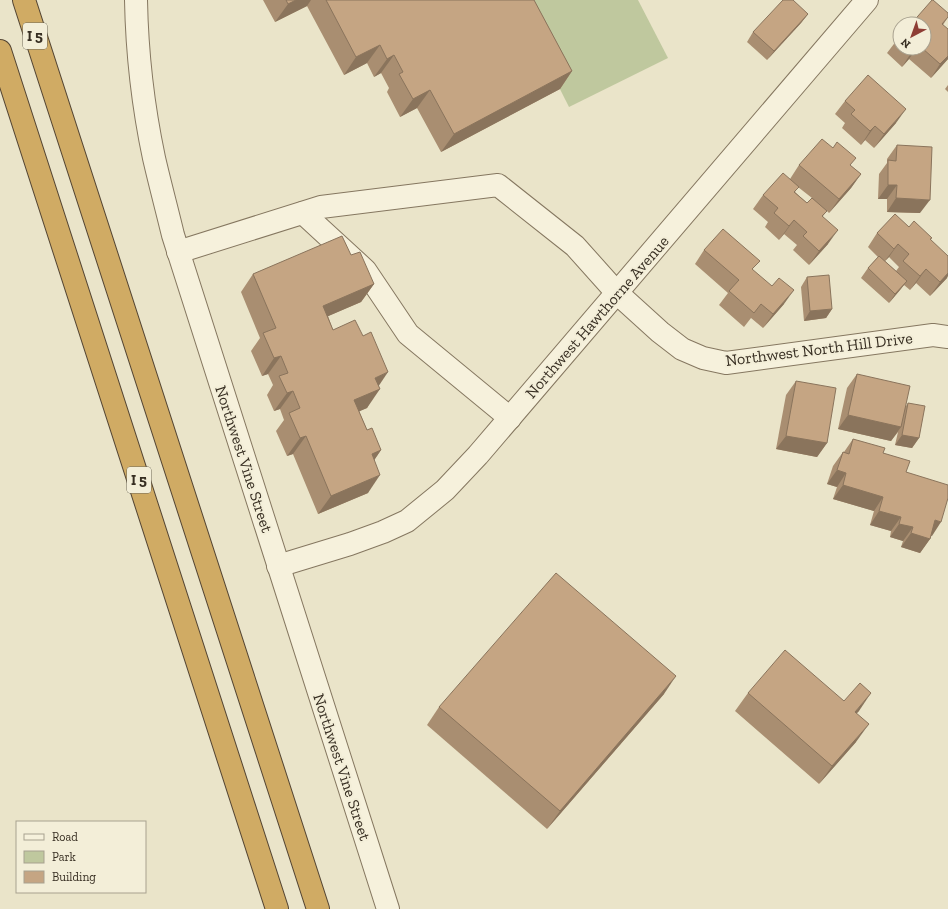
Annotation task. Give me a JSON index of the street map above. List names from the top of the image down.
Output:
{
  "streets": {
    "highway": ["I 5"],
    "street": ["Northwest Hawthorne Avenue", "Northwest North Hill Drive", "Northwest Vine Street"]
  },
  "crossings": [
    ["Northwest Hawthorne Avenue", "Northwest North Hill Drive"],
    ["Northwest Hawthorne Avenue", "Northwest Vine Street"],
    ["Northwest North Hill Drive", "Northwest Vine Street"]
  ],
  "legend": ["Road", "Park", "Building"],
  "north": "bottom left"
}
